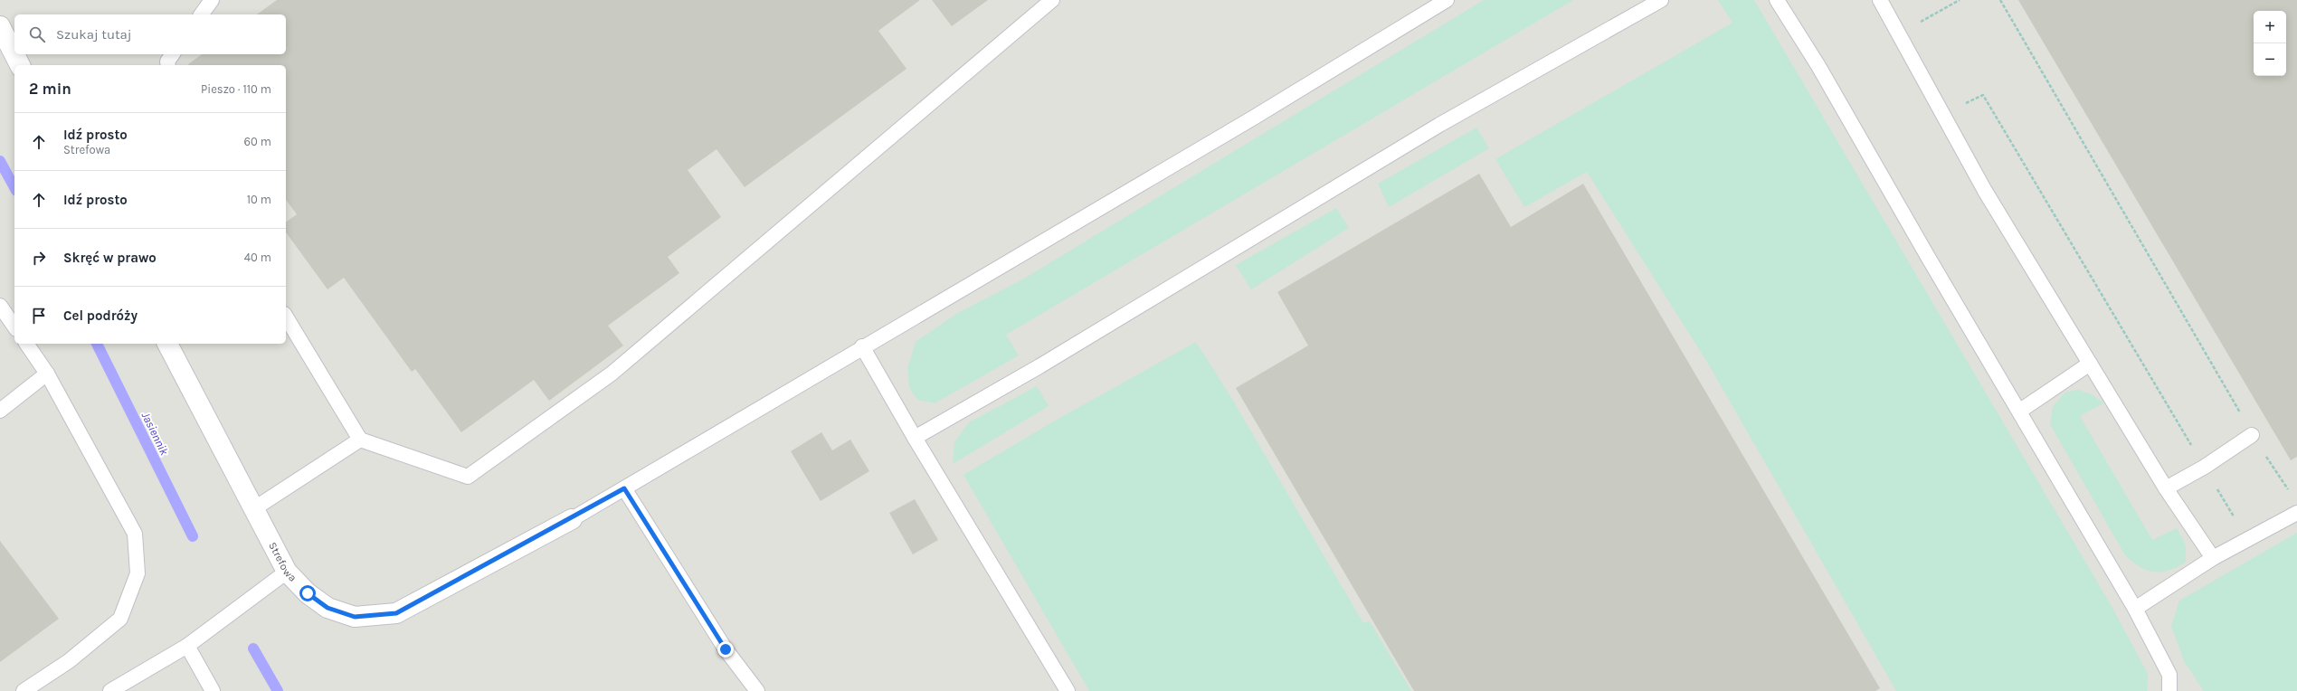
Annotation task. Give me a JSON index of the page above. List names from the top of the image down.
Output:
{
  "streets": {
    "street": ["Strefowa"]
  },
  "water": ["Jasiennik"],
  "page": {
    "map_buttons": ["+", "−"],
    "search": "Szukaj tutaj",
    "heading": ["2 min", "Pieszo · 110 m"],
    "list": [
      ["Idź prosto", "Strefowa", "60 m"],
      ["Idź prosto", "10 m"],
      ["Skręć w prawo", "40 m"],
      "Cel podróży"
    ]
  }
}
